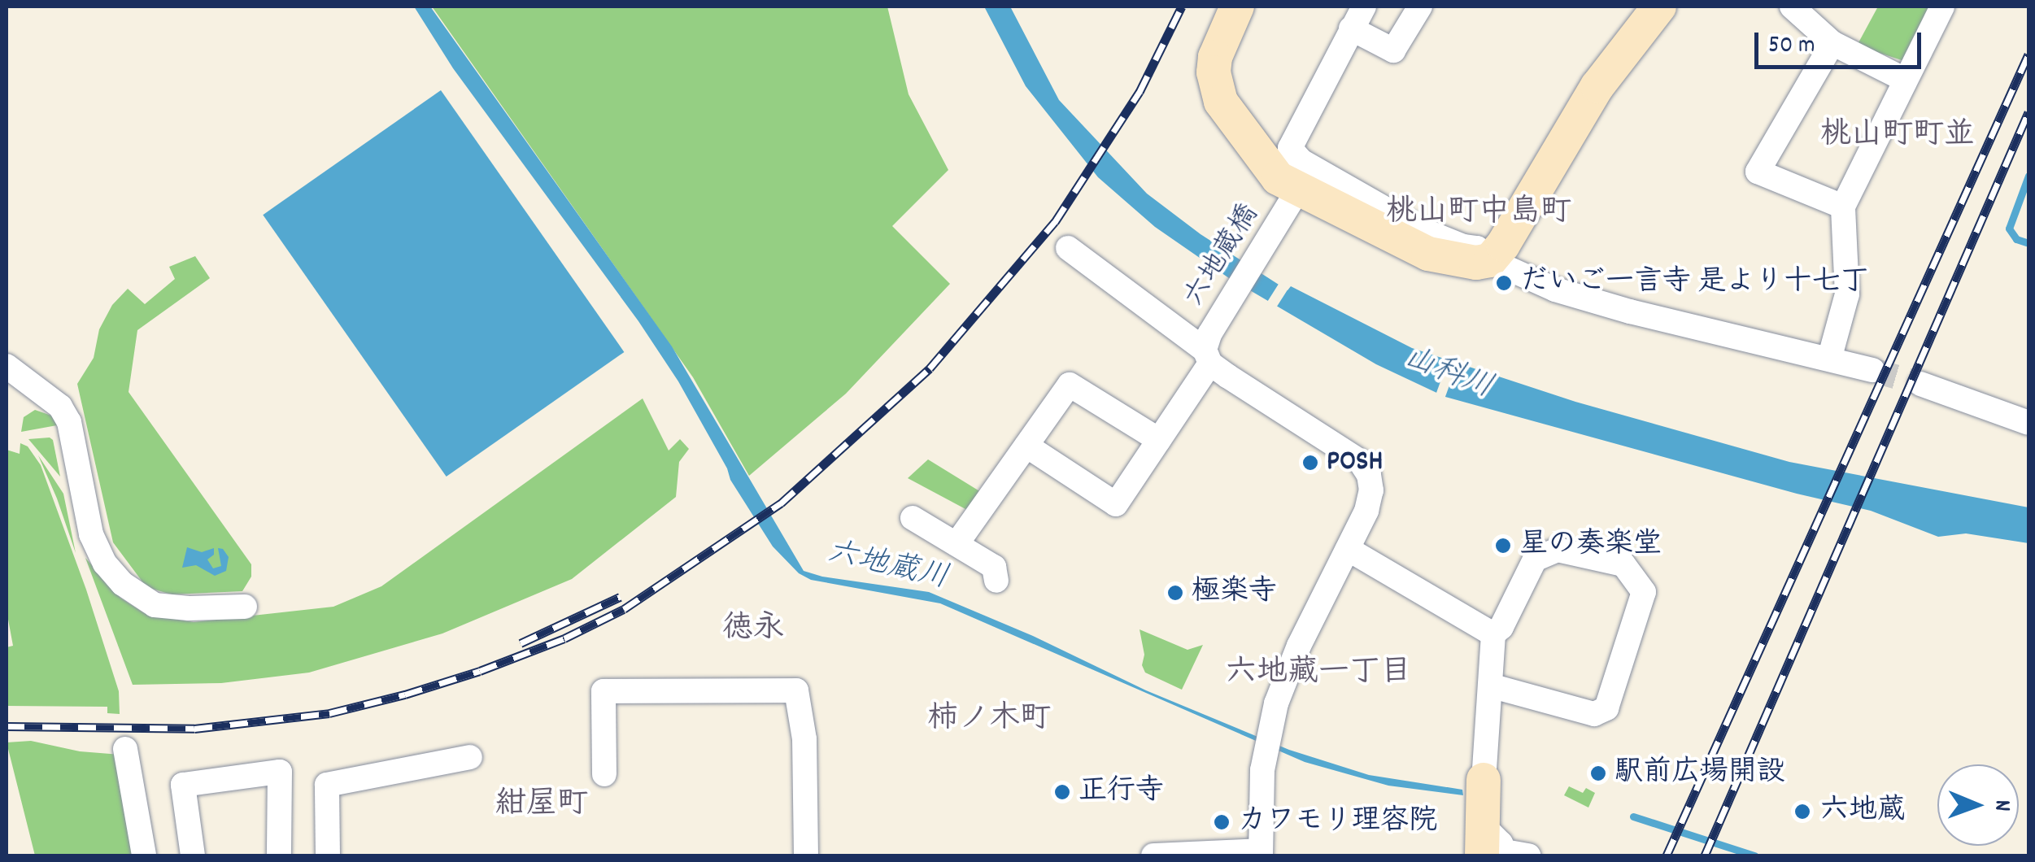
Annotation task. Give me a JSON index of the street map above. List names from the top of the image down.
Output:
{
  "streets": {
    "street": ["六地蔵橋"]
  },
  "districts": [
    "桃山町町並",
    "桃山町中島町",
    "徳永",
    "六地藏一丁目",
    "柿ノ木町",
    "紺屋町"
  ],
  "water": ["山科川", "六地蔵川"],
  "places": [
    "だいご一言寺 是より十七丁",
    "POSH",
    "星の奏楽堂",
    "極楽寺",
    "駅前広場開設",
    "正行寺",
    "六地蔵",
    "カワモリ理容院"
  ],
  "scale_bar": "50 m",
  "north": "right"
}
